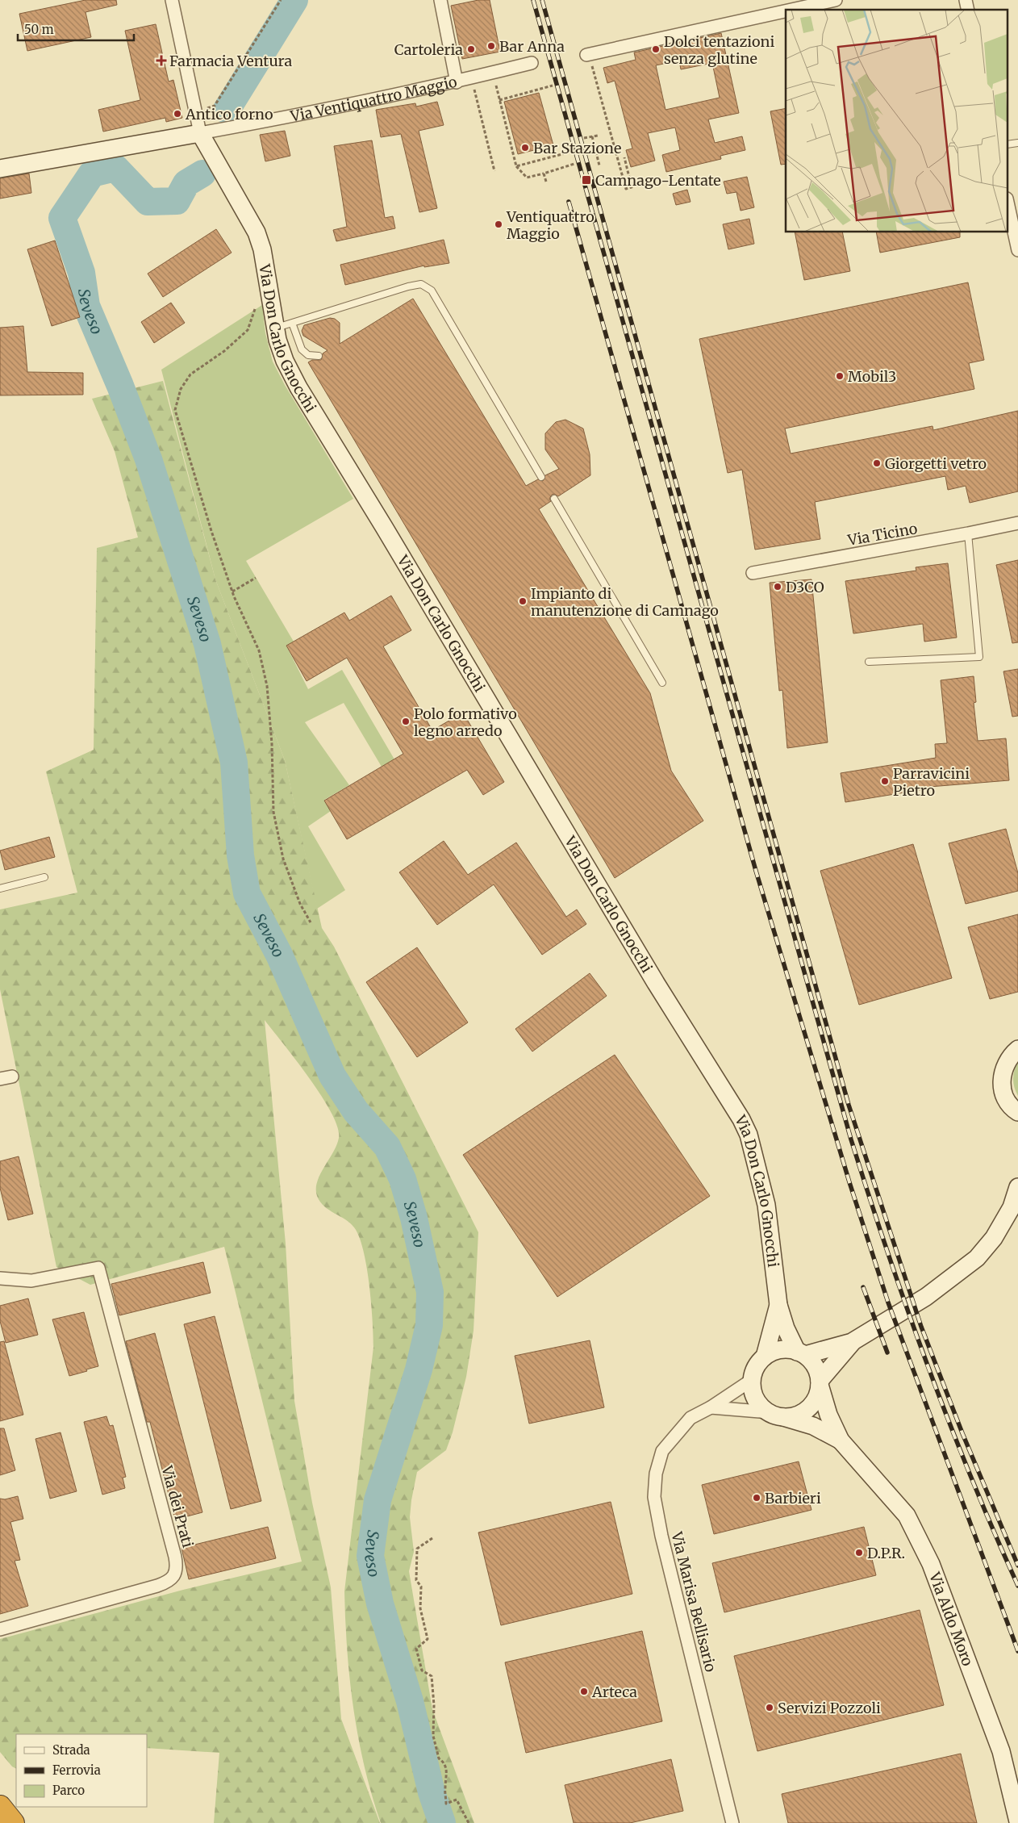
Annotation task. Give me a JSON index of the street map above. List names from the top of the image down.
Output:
{
  "streets": {
    "street": [
      "Via Ventiquattro Maggio",
      "Via Don Carlo Gnocchi",
      "Via Ticino",
      "Via dei Prati",
      "Via Marisa Bellisario",
      "Via Aldo Moro"
    ]
  },
  "crossings": [
    ["Via Ventiquattro Maggio", "Via Don Carlo Gnocchi"],
    ["Via Marisa Bellisario", "Via Aldo Moro"]
  ],
  "water": ["Seveso"],
  "places": {
    "other": [
      "Bar Anna",
      "Cartoleria",
      "Dolci tentazioni senza glutine",
      "Antico forno",
      "Bar Stazione",
      "Ventiquattro Maggio",
      "Mobil3",
      "Giorgetti vetro",
      "D3CO",
      "Impianto di manutenzione di Camnago",
      "Polo formativo legno arredo",
      "Parravicini Pietro",
      "Barbieri",
      "D.P.R.",
      "Arteca",
      "Servizi Pozzoli"
    ],
    "health": ["Farmacia Ventura"],
    "transit": ["Camnago-Lentate"]
  },
  "legend": ["Strada", "Ferrovia", "Parco"],
  "scale_bar": "50 m"
}
